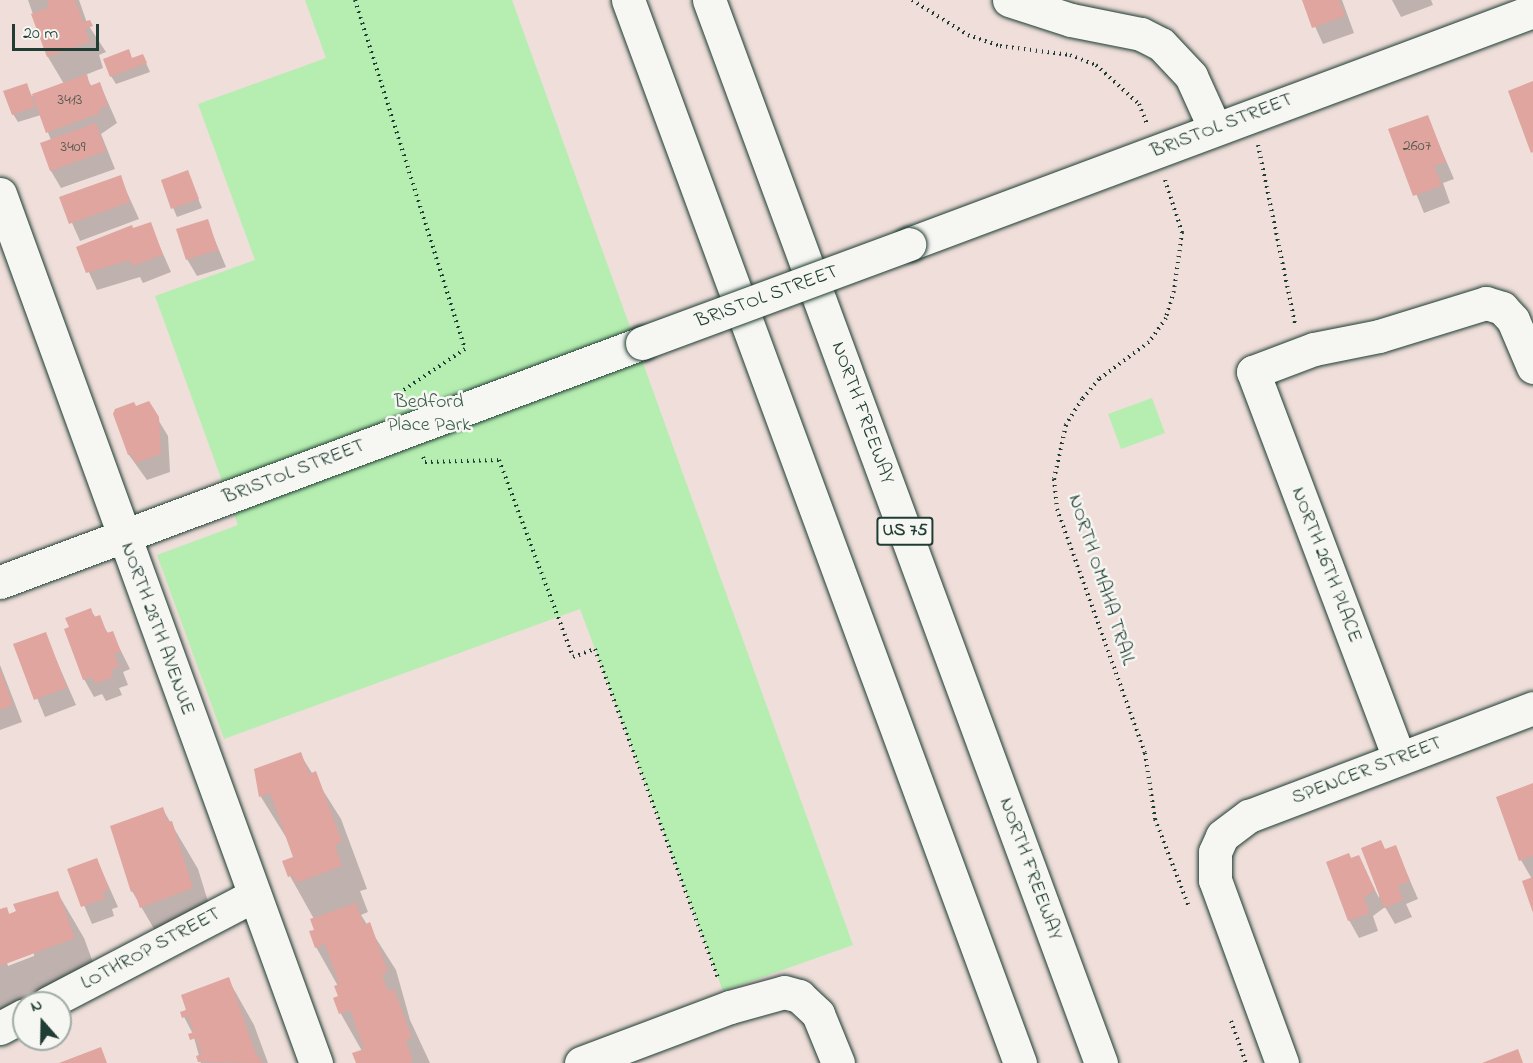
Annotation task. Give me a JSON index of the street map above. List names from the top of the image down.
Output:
{
  "streets": {
    "main road": [
      "BRISTOL STREET",
      "NORTH FREEWAY",
      "US 75",
      "NORTH 26TH PLACE",
      "NORTH 28TH AVENUE",
      "SPENCER STREET",
      "LOTHROP STREET"
    ],
    "path": ["NORTH OMAHA TRAIL"]
  },
  "crossings": [
    ["BRISTOL STREET", "NORTH OMAHA TRAIL"],
    ["BRISTOL STREET", "NORTH 28TH AVENUE"],
    ["NORTH 26TH PLACE", "SPENCER STREET"],
    ["NORTH 28TH AVENUE", "LOTHROP STREET"]
  ],
  "parks": ["Bedford Place Park"],
  "house_numbers": ["3413", "2607", "3409"],
  "scale_bar": "20 m",
  "north": "top"
}
